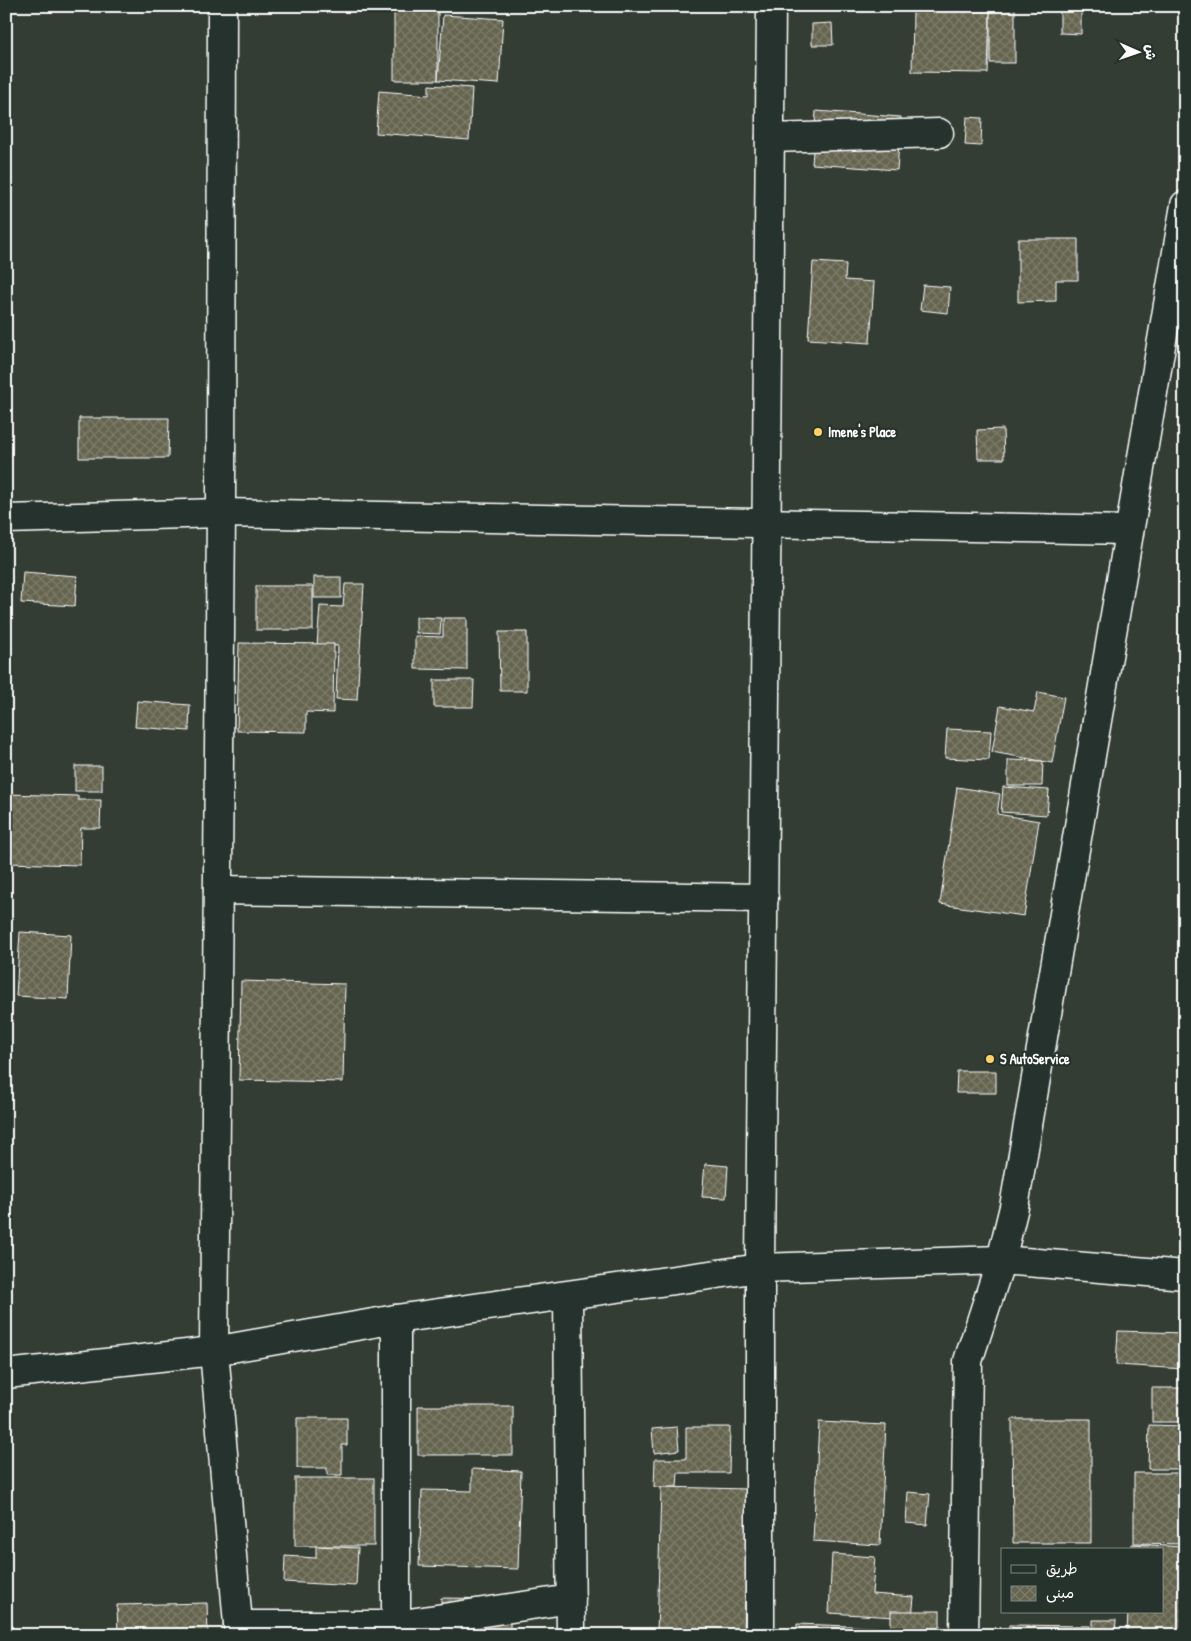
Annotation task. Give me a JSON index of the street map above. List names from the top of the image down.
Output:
{
  "places": ["Imene's Place", "S AutoService"],
  "legend": ["طريق", "مبنى"],
  "north": "right"
}
